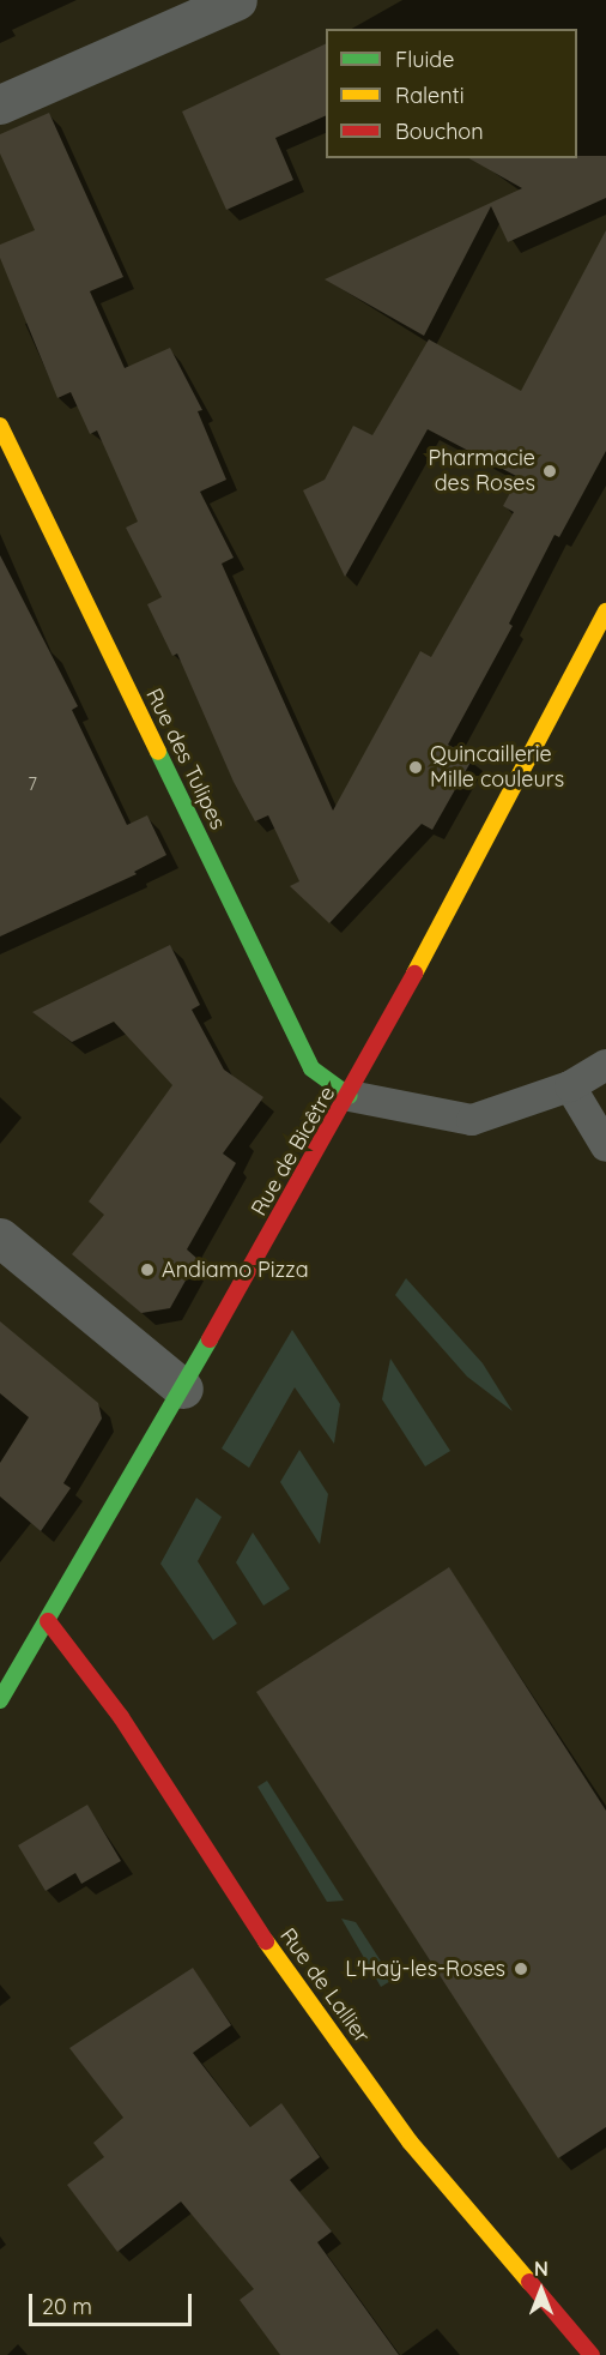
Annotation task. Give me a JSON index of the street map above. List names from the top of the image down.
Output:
{
  "streets": {
    "street": ["Rue des Tulipes", "Rue de Bicêtre", "Rue de Lallier"]
  },
  "crossings": [
    ["Rue des Tulipes", "Rue de Bicêtre"],
    ["Rue de Bicêtre", "Rue de Lallier"]
  ],
  "places": [
    "Pharmacie des Roses",
    "Quincaillerie Mille couleurs",
    "Andiamo Pizza",
    "L'Haÿ-les-Roses"
  ],
  "house_numbers": ["7"],
  "legend": ["Fluide", "Ralenti", "Bouchon"],
  "scale_bar": "20 m",
  "north": "top"
}
